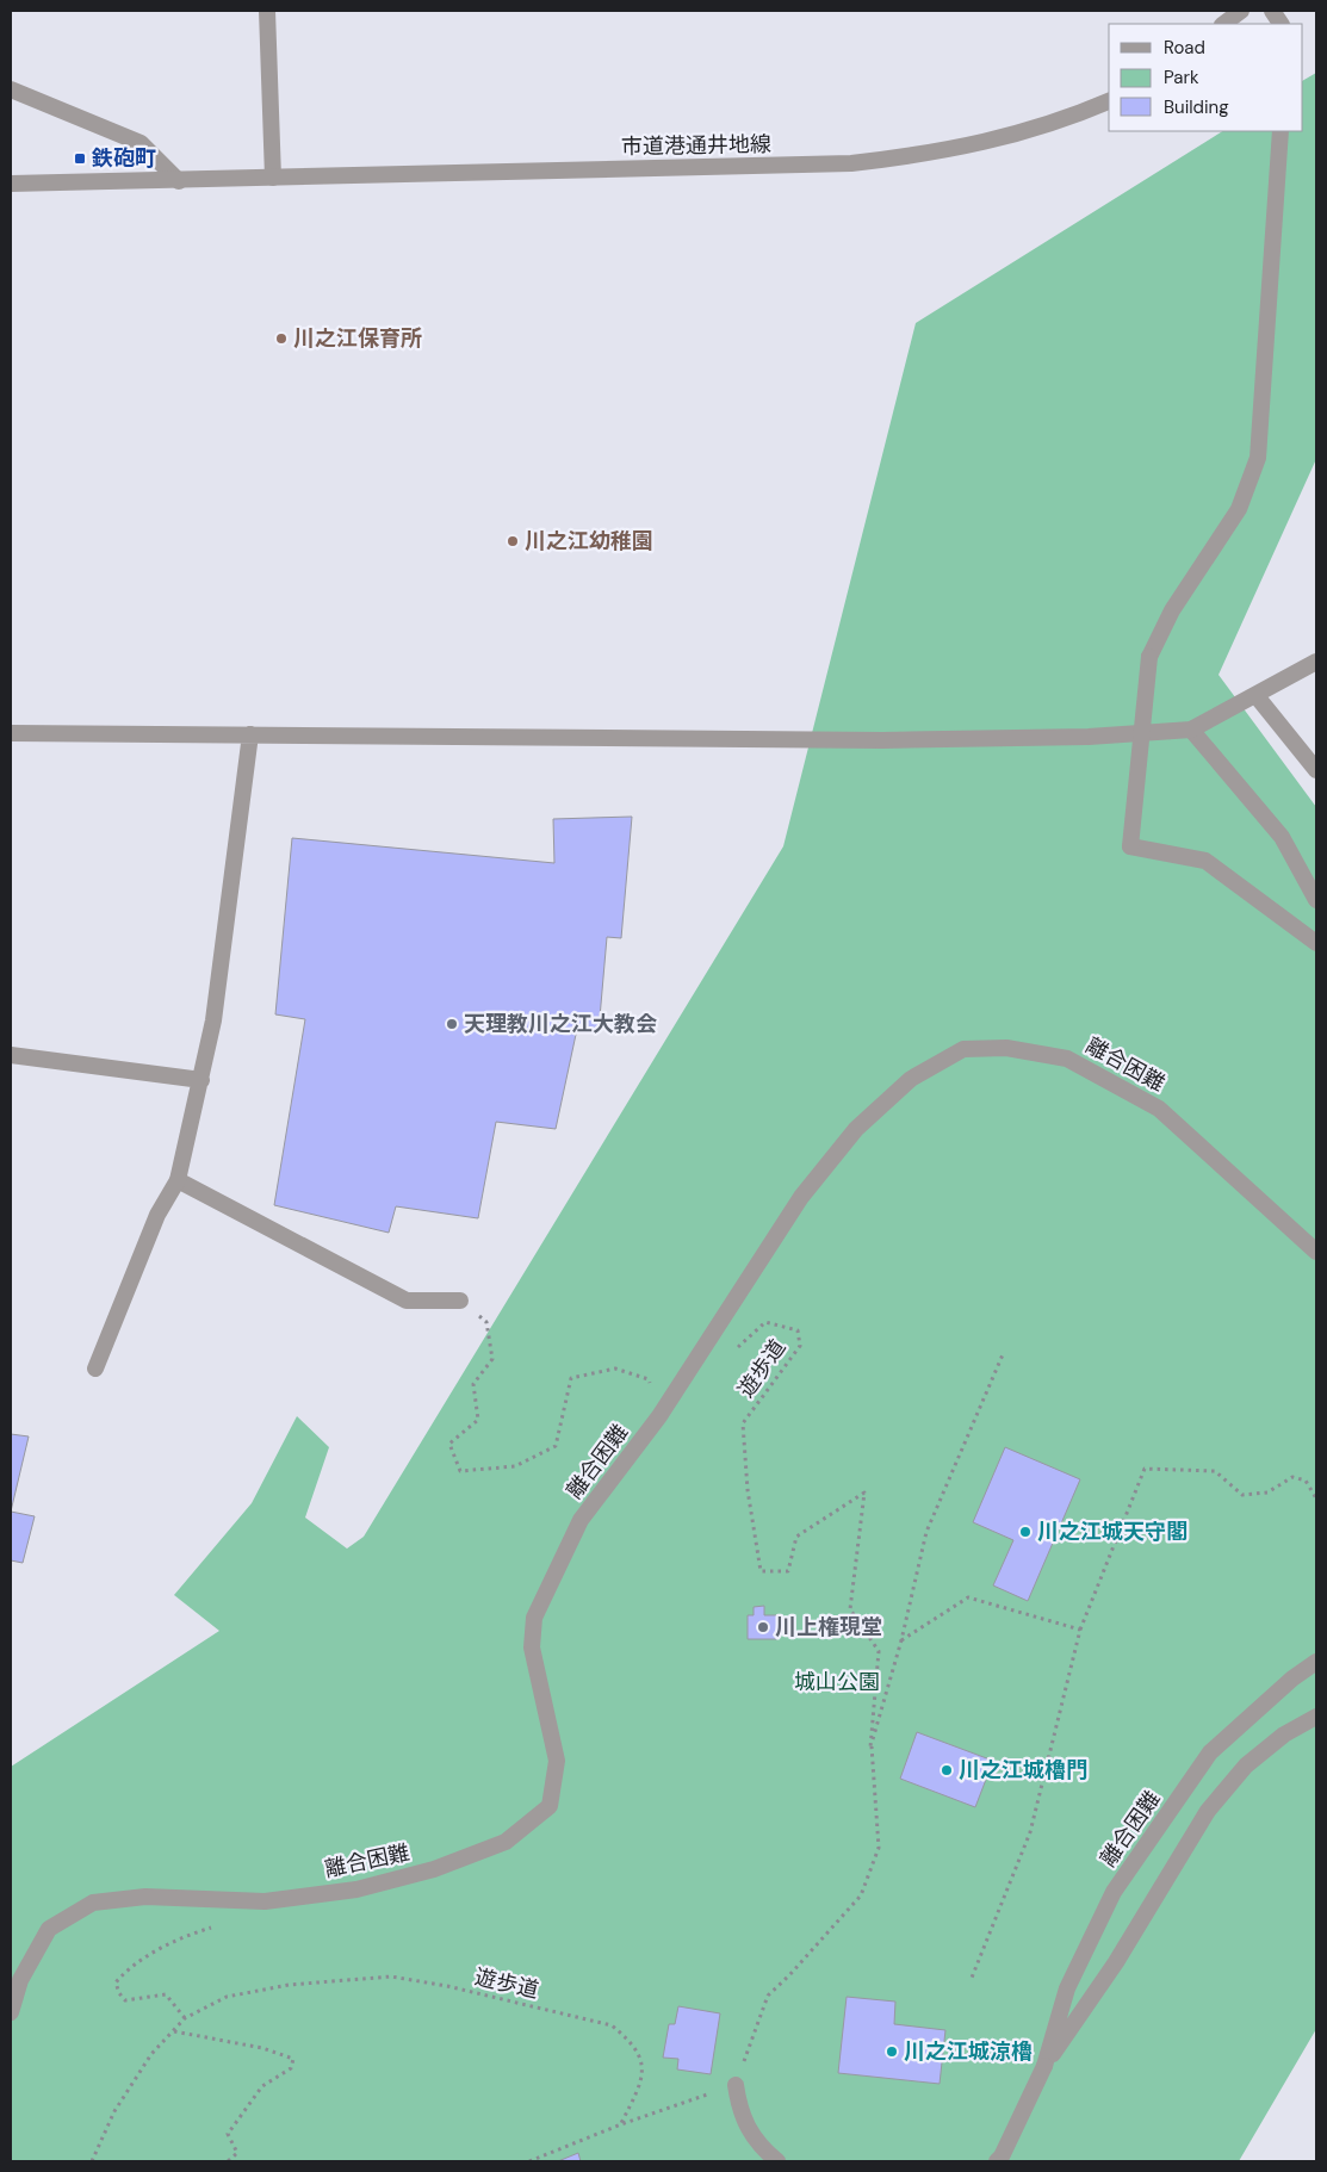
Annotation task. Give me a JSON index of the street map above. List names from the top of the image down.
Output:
{
  "streets": {
    "street": ["市道港通井地線", "離合困難"],
    "path": ["遊歩道"]
  },
  "parks": ["城山公園"],
  "places": {
    "transit": ["鉄砲町"],
    "other": [
      "川之江保育所",
      "川之江幼稚園",
      "天理教川之江大教会",
      "川之江城天守閣",
      "川上権現堂",
      "川之江城櫓門",
      "川之江城涼櫓"
    ]
  },
  "legend": ["Road", "Park", "Building"]
}
